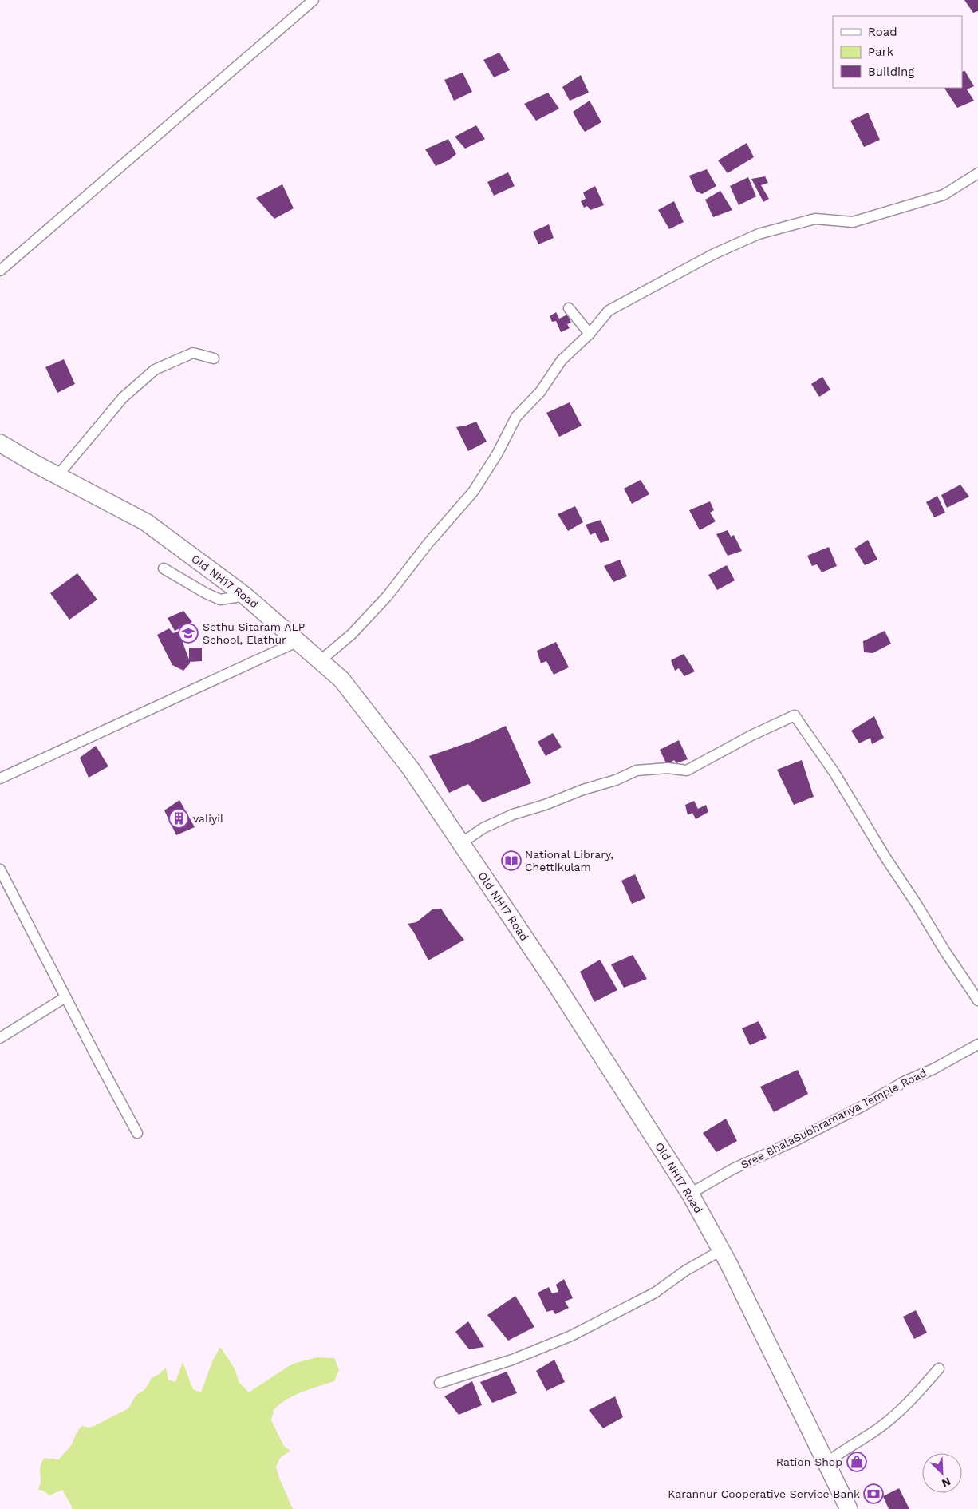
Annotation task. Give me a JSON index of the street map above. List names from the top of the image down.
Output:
{
  "streets": {
    "main road": ["Old NH17 Road"],
    "street": ["Sree BhalaSubhramanya Temple Road"]
  },
  "crossings": [
    ["Old NH17 Road", "Sree BhalaSubhramanya Temple Road"]
  ],
  "places": {
    "school or university": ["Sethu Sitaram ALP School, Elathur"],
    "building": ["valiyil"],
    "library": ["National Library, Chettikulam"],
    "shop": ["Ration Shop"],
    "bank": ["Karannur Cooperative Service Bank"]
  },
  "legend": ["Road", "Park", "Building"],
  "north": "bottom right"
}
